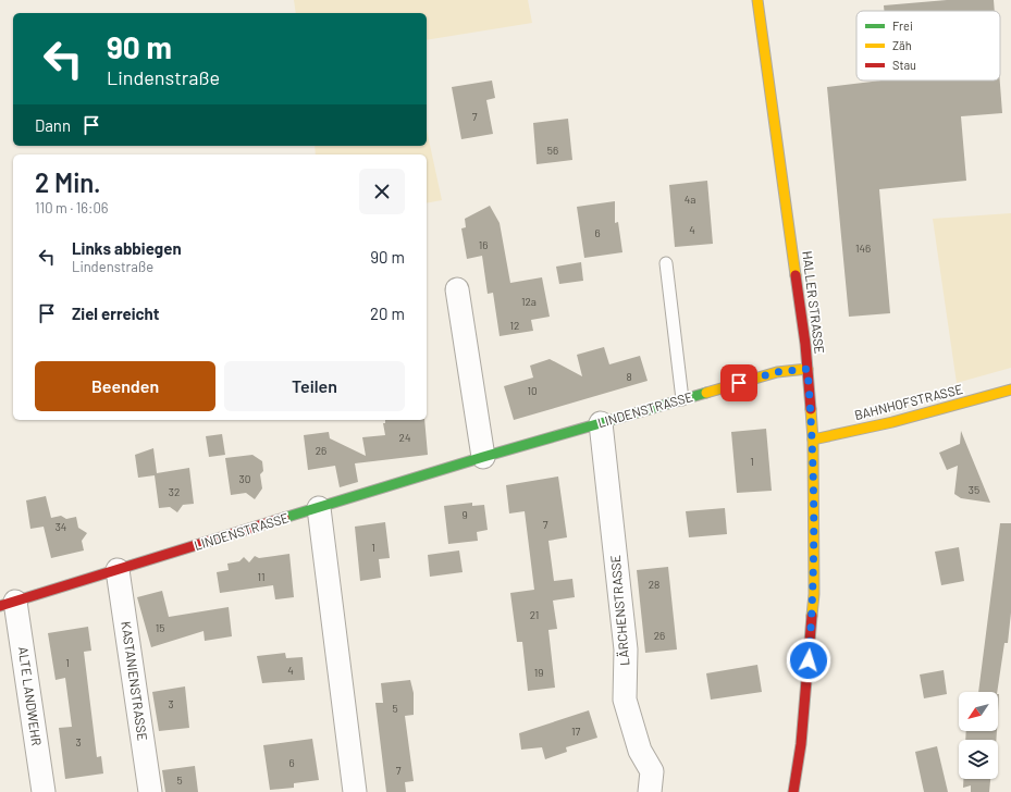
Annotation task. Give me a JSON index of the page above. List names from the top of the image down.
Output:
{
  "streets": {
    "street": [
      "HALLER STRASSE",
      "BAHNHOFSTRASSE",
      "LINDENSTRASSE",
      "LÄRCHENSTRASSE",
      "KASTANIENSTRASSE",
      "ALTE LANDWEHR"
    ]
  },
  "crossings": [
    ["HALLER STRASSE", "BAHNHOFSTRASSE"],
    ["HALLER STRASSE", "LINDENSTRASSE"],
    ["LINDENSTRASSE", "LÄRCHENSTRASSE"],
    ["LINDENSTRASSE", "KASTANIENSTRASSE"],
    ["LINDENSTRASSE", "ALTE LANDWEHR"]
  ],
  "house_numbers": [
    "7",
    "56",
    "4a",
    "4",
    "6",
    "16",
    "146",
    "12a",
    "12",
    "8",
    "10",
    "24",
    "26",
    "1",
    "30",
    "35",
    "32",
    "9",
    "7",
    "34",
    "1",
    "11",
    "28",
    "21",
    "15",
    "26",
    "1",
    "4",
    "19",
    "3",
    "5",
    "17",
    "3",
    "6",
    "7",
    "5"
  ],
  "legend": ["Frei", "Zäh", "Stau"],
  "north": "bottom left",
  "page": {
    "turn": ["90 m", "Lindenstraße"],
    "then": "Dann",
    "heading": ["2 Min.", "110 m · 16:06"],
    "list": [
      {
        "name": "Links abbiegen",
        "note": "Lindenstraße",
        "value": "90 m"
      },
      {
        "name": "Ziel erreicht",
        "value": "20 m"
      }
    ],
    "buttons": ["Beenden", "Teilen"]
  }
}
